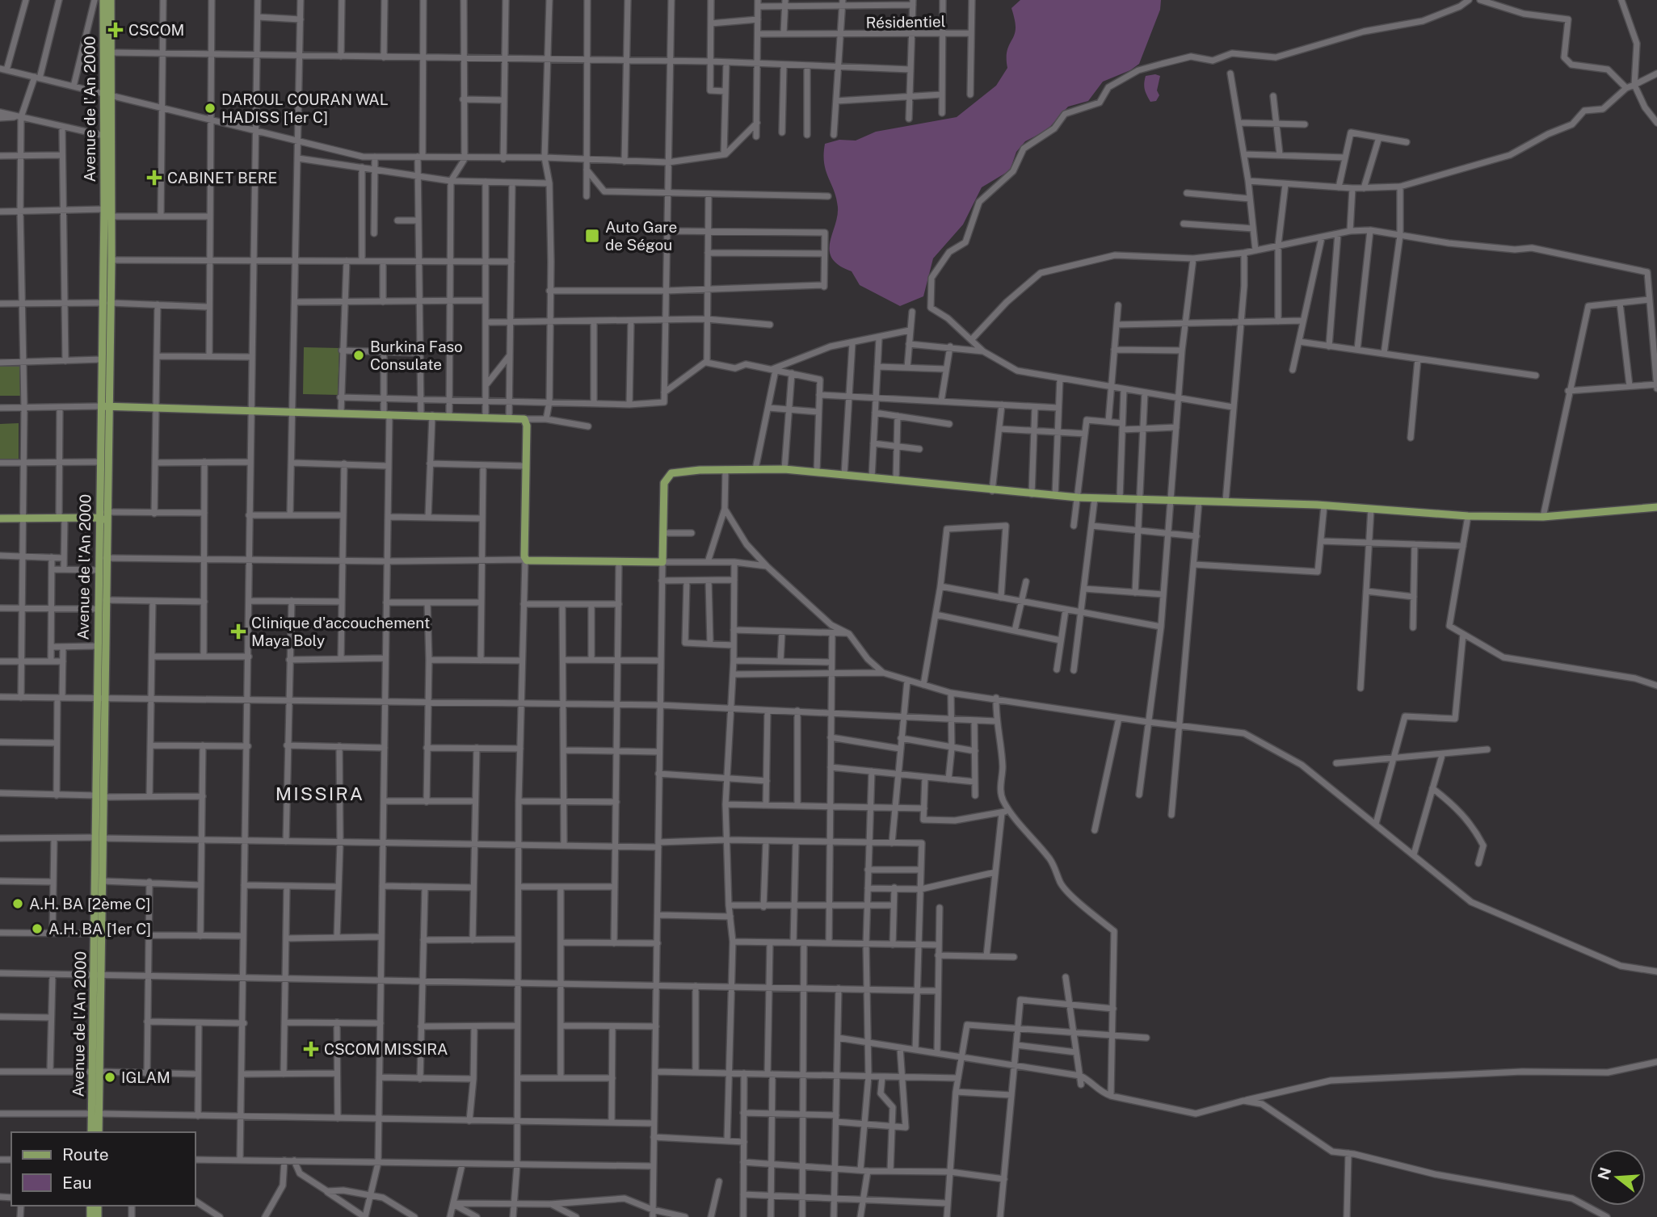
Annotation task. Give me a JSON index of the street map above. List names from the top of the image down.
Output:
{
  "streets": {
    "main road": ["Avenue de l'An 2000"],
    "street": ["Résidentiel"]
  },
  "districts": ["MISSIRA"],
  "places": {
    "health": [
      "CSCOM",
      "CABINET BERE",
      "Clinique d'accouchement Maya Boly",
      "CSCOM MISSIRA"
    ],
    "other": [
      "DAROUL COURAN WAL HADISS [1er C]",
      "Burkina Faso Consulate",
      "A.H. BA [2ème C]",
      "A.H. BA [1er C]",
      "IGLAM"
    ],
    "transit": ["Auto Gare de Ségou"]
  },
  "legend": ["Route", "Eau"],
  "north": "left"
}
